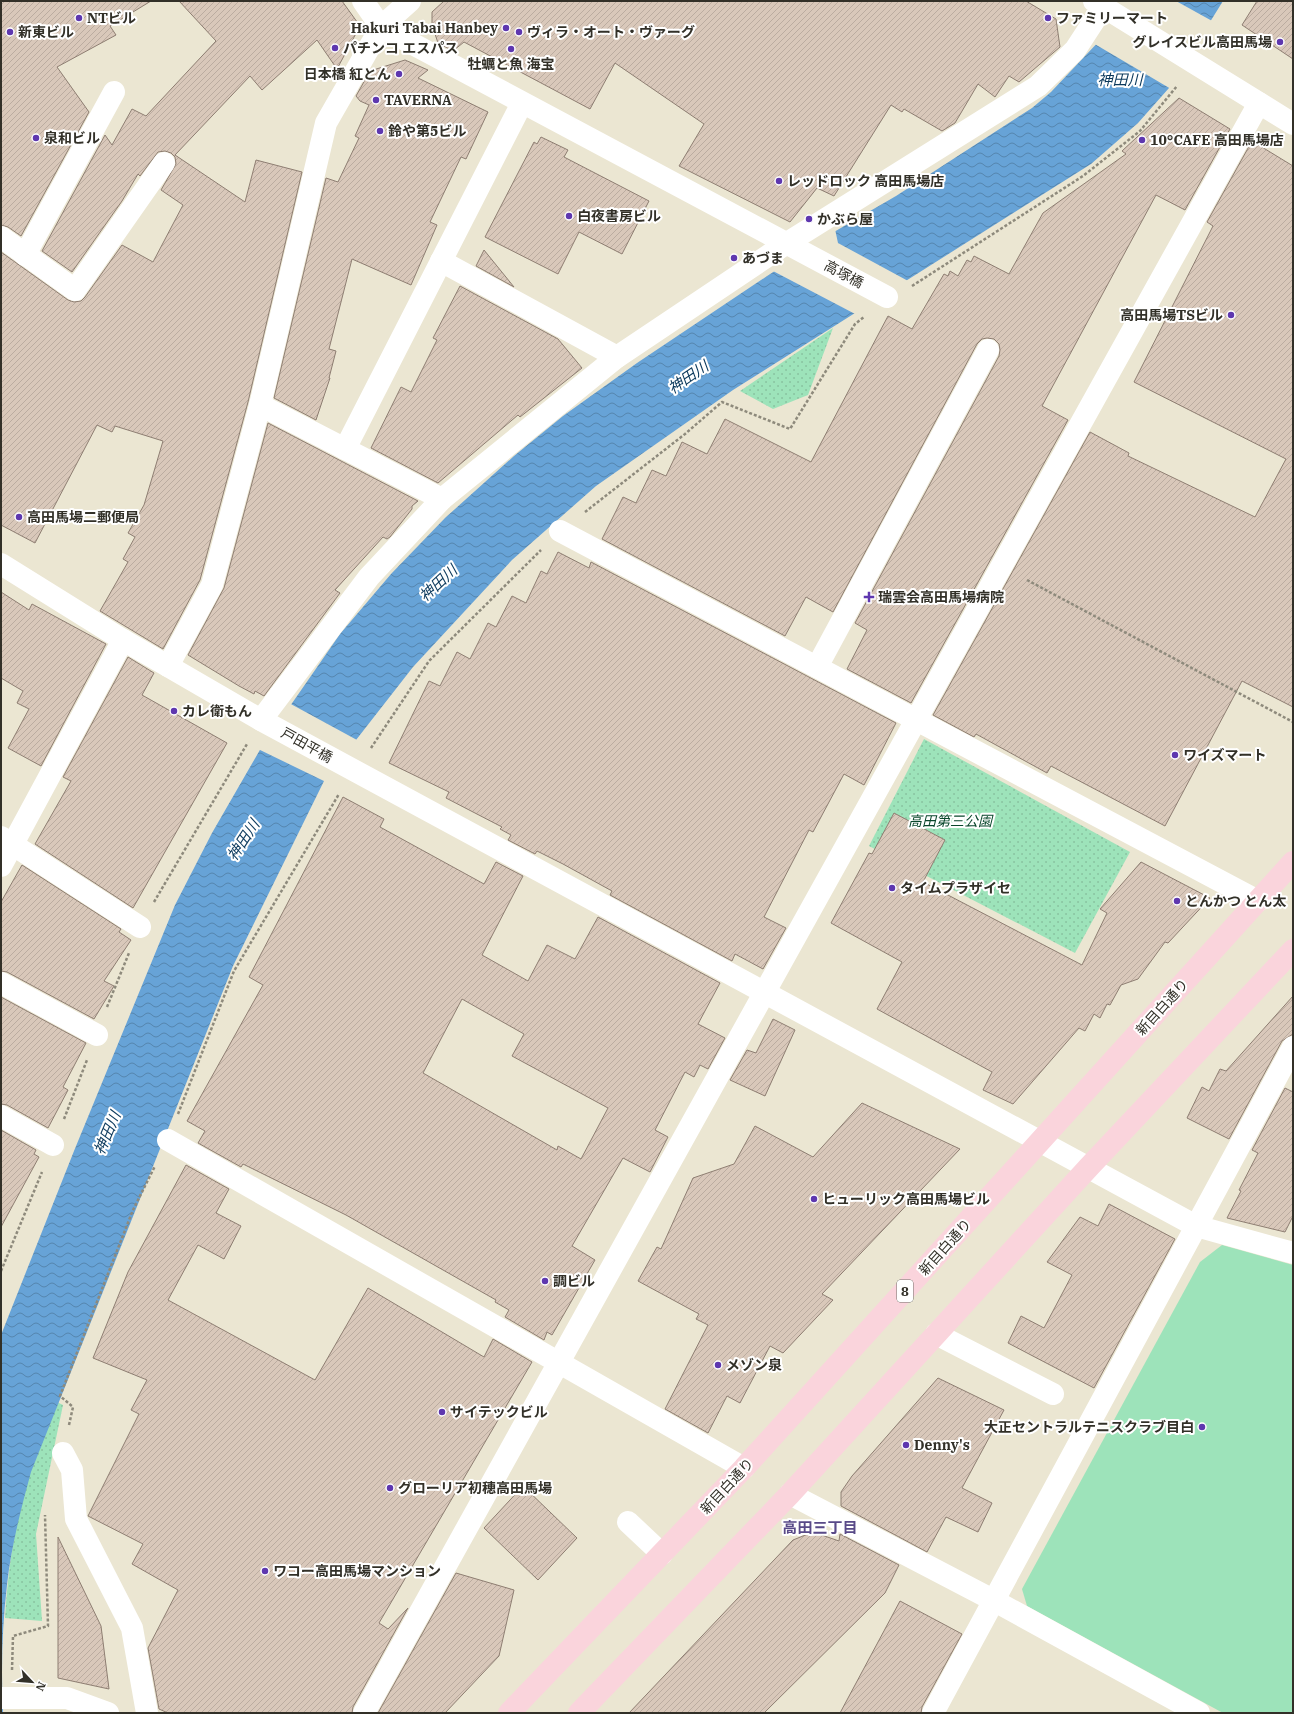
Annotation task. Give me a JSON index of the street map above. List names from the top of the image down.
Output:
{
  "streets": {
    "main road": ["新目白通り", "8"],
    "street": ["高塚橋", "戸田平橋"]
  },
  "crossings": [
    ["戸田平橋", "新目白通り"]
  ],
  "districts": ["高田三丁目"],
  "water": ["神田川"],
  "parks": ["高田第三公園"],
  "places": {
    "other": [
      "NTビル",
      "ファミリーマート",
      "Hakuri Tabai Hanbey",
      "新東ビル",
      "ヴィラ・オート・ヴァーグ",
      "グレイスビル高田馬場",
      "パチンコ エスパス",
      "牡蠣と魚 海宝",
      "日本橋 紅とん",
      "TAVERNA",
      "鈴や第5ビル",
      "泉和ビル",
      "10°CAFE 高田馬場店",
      "レッドロック 高田馬場店",
      "白夜書房ビル",
      "かぶら屋",
      "あづま",
      "高田馬場TSビル",
      "高田馬場二郵便局",
      "カレ衛もん",
      "ワイズマート",
      "タイムプラザイセ",
      "とんかつ とん太",
      "ヒューリック高田馬場ビル",
      "調ビル",
      "メゾン泉",
      "サイテックビル",
      "大正セントラルテニスクラブ目白",
      "Denny's",
      "グローリア初穂高田馬場",
      "ワコー高田馬場マンション"
    ],
    "health": ["瑞雲会高田馬場病院"]
  },
  "north": "bottom right"
}
